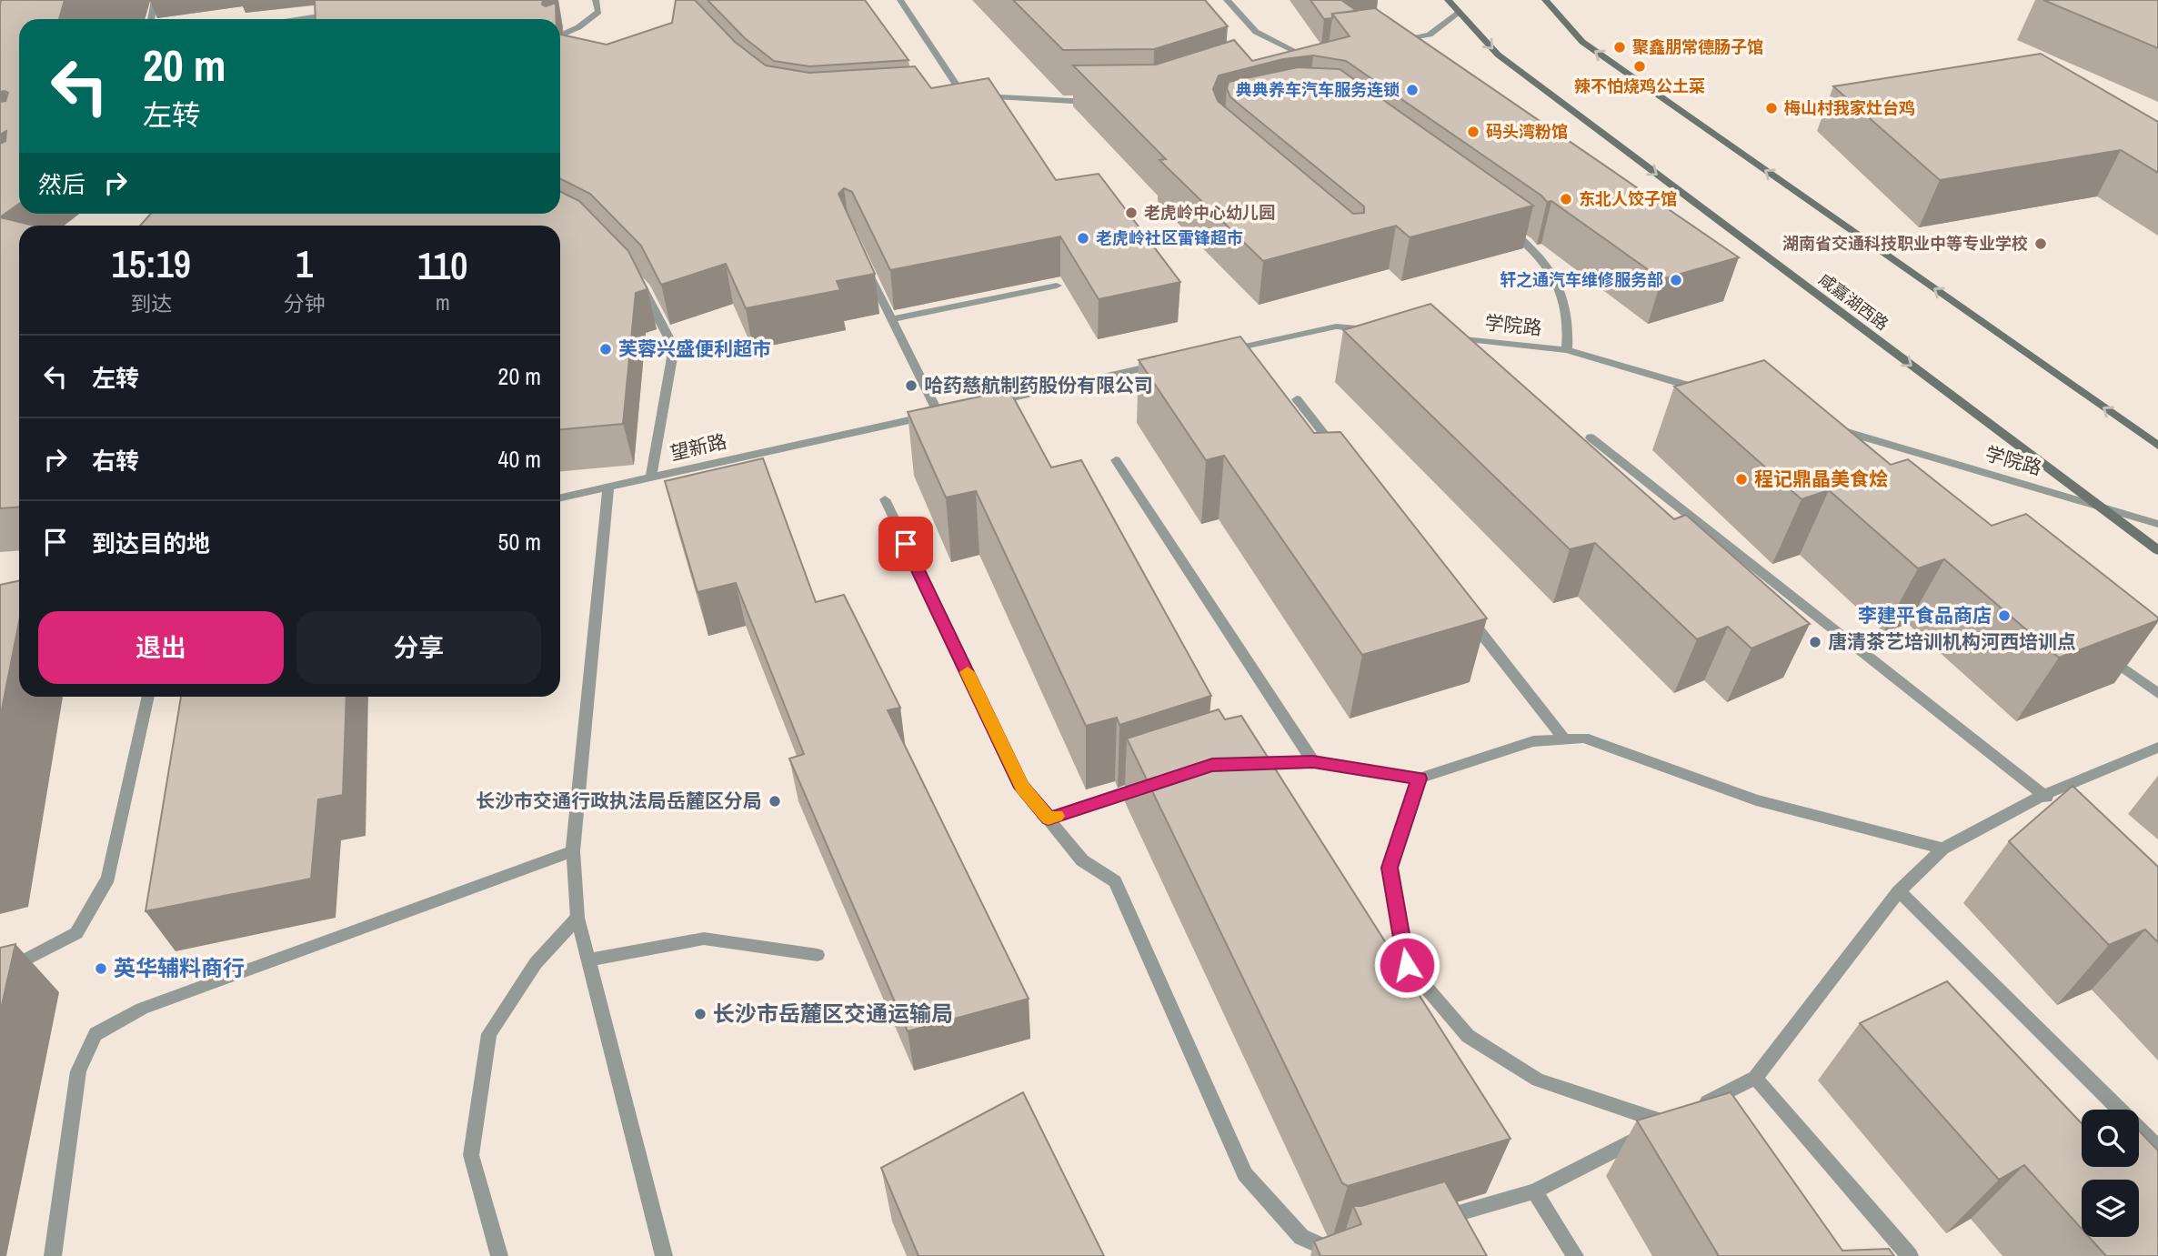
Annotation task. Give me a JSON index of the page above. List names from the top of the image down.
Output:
{
  "streets": {
    "main road": ["咸嘉湖西路"],
    "street": ["学院路", "望新路"]
  },
  "crossings": [
    ["咸嘉湖西路", "学院路"]
  ],
  "places": [
    "聚鑫朋常德肠子馆",
    "辣不怕烧鸡公土菜",
    "典典养车汽车服务连锁",
    "梅山村我家灶台鸡",
    "码头湾粉馆",
    "东北人饺子馆",
    "老虎岭中心幼儿园",
    "老虎岭社区雷锋超市",
    "湖南省交通科技职业中等专业学校",
    "轩之通汽车维修服务部",
    "芙蓉兴盛便利超市",
    "哈药慈航制药股份有限公司",
    "程记鼎晶美食烩",
    "李建平食品商店",
    "唐清茶艺培训机构河西培训点",
    "长沙市交通行政执法局岳麓区分局",
    "英华辅料商行",
    "长沙市岳麓区交通运输局"
  ],
  "page": {
    "turn": ["20 m", "左转"],
    "then": "然后",
    "eta": [
      "15:19",
      "到达",
      "1",
      "分钟",
      "110",
      "m"
    ],
    "list": [
      {
        "name": "左转",
        "value": "20 m"
      },
      {
        "name": "右转",
        "value": "40 m"
      },
      {
        "name": "到达目的地",
        "value": "50 m"
      }
    ],
    "buttons": ["退出", "分享"]
  }
}
